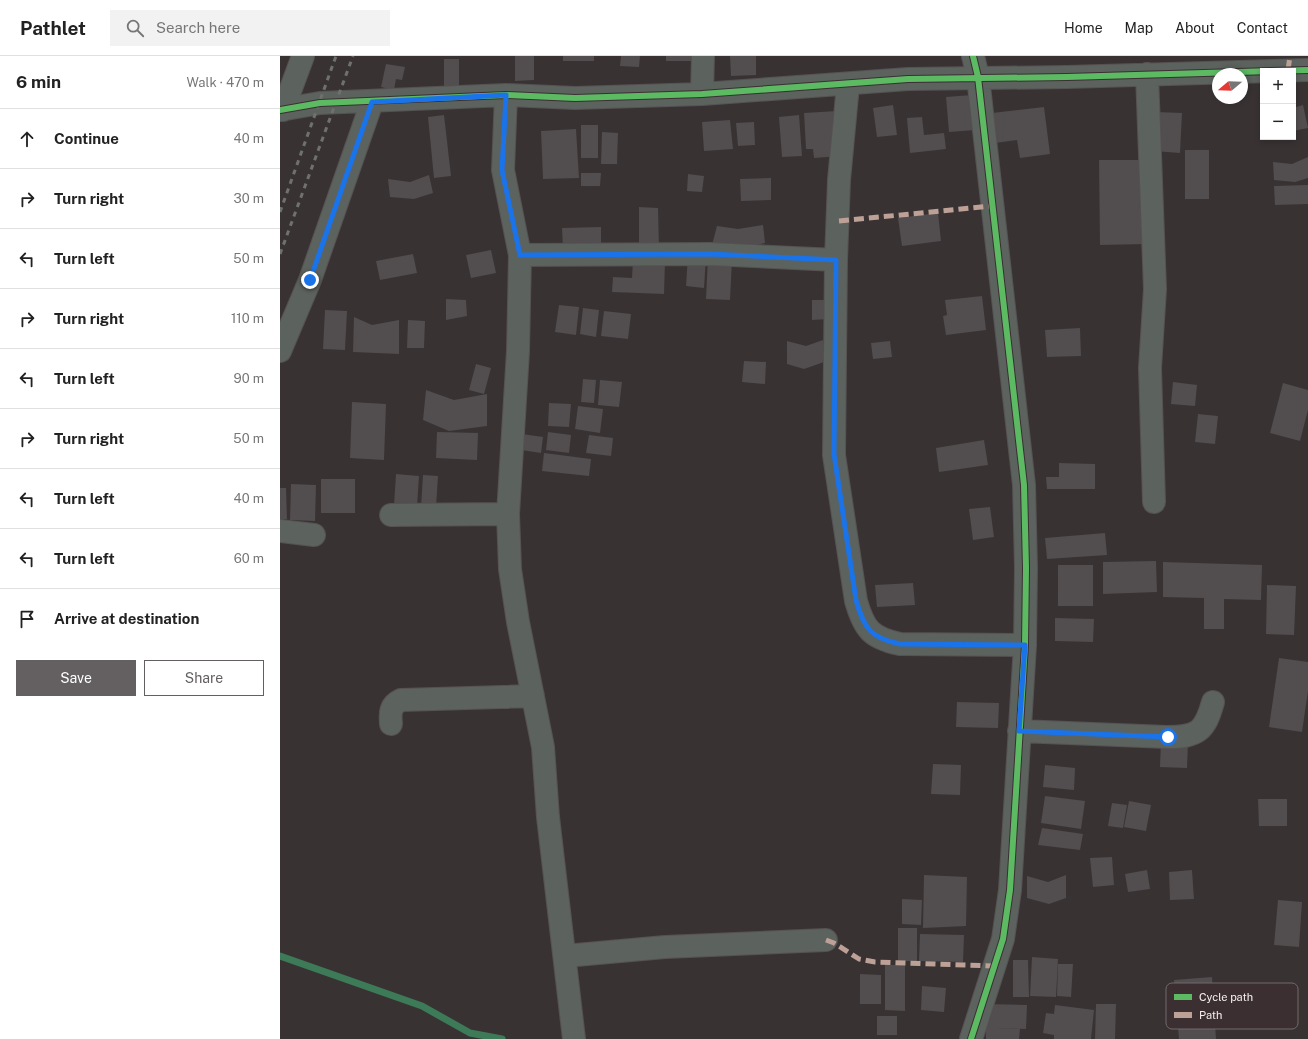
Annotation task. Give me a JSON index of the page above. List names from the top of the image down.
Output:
{
  "legend": ["Cycle path", "Path"],
  "north": "left",
  "page": {
    "header": "Pathlet",
    "search": "Search here",
    "nav": [
      "Home",
      "Map",
      "About",
      "Contact"
    ],
    "heading": ["6 min", "Walk · 470 m"],
    "map_buttons": ["+", "−"],
    "list": [
      ["Continue", "40 m"],
      ["Turn right", "30 m"],
      ["Turn left", "50 m"],
      ["Turn right", "110 m"],
      ["Turn left", "90 m"],
      ["Turn right", "50 m"],
      ["Turn left", "40 m"],
      ["Turn left", "60 m"],
      "Arrive at destination"
    ],
    "buttons": ["Save", "Share"]
  }
}
